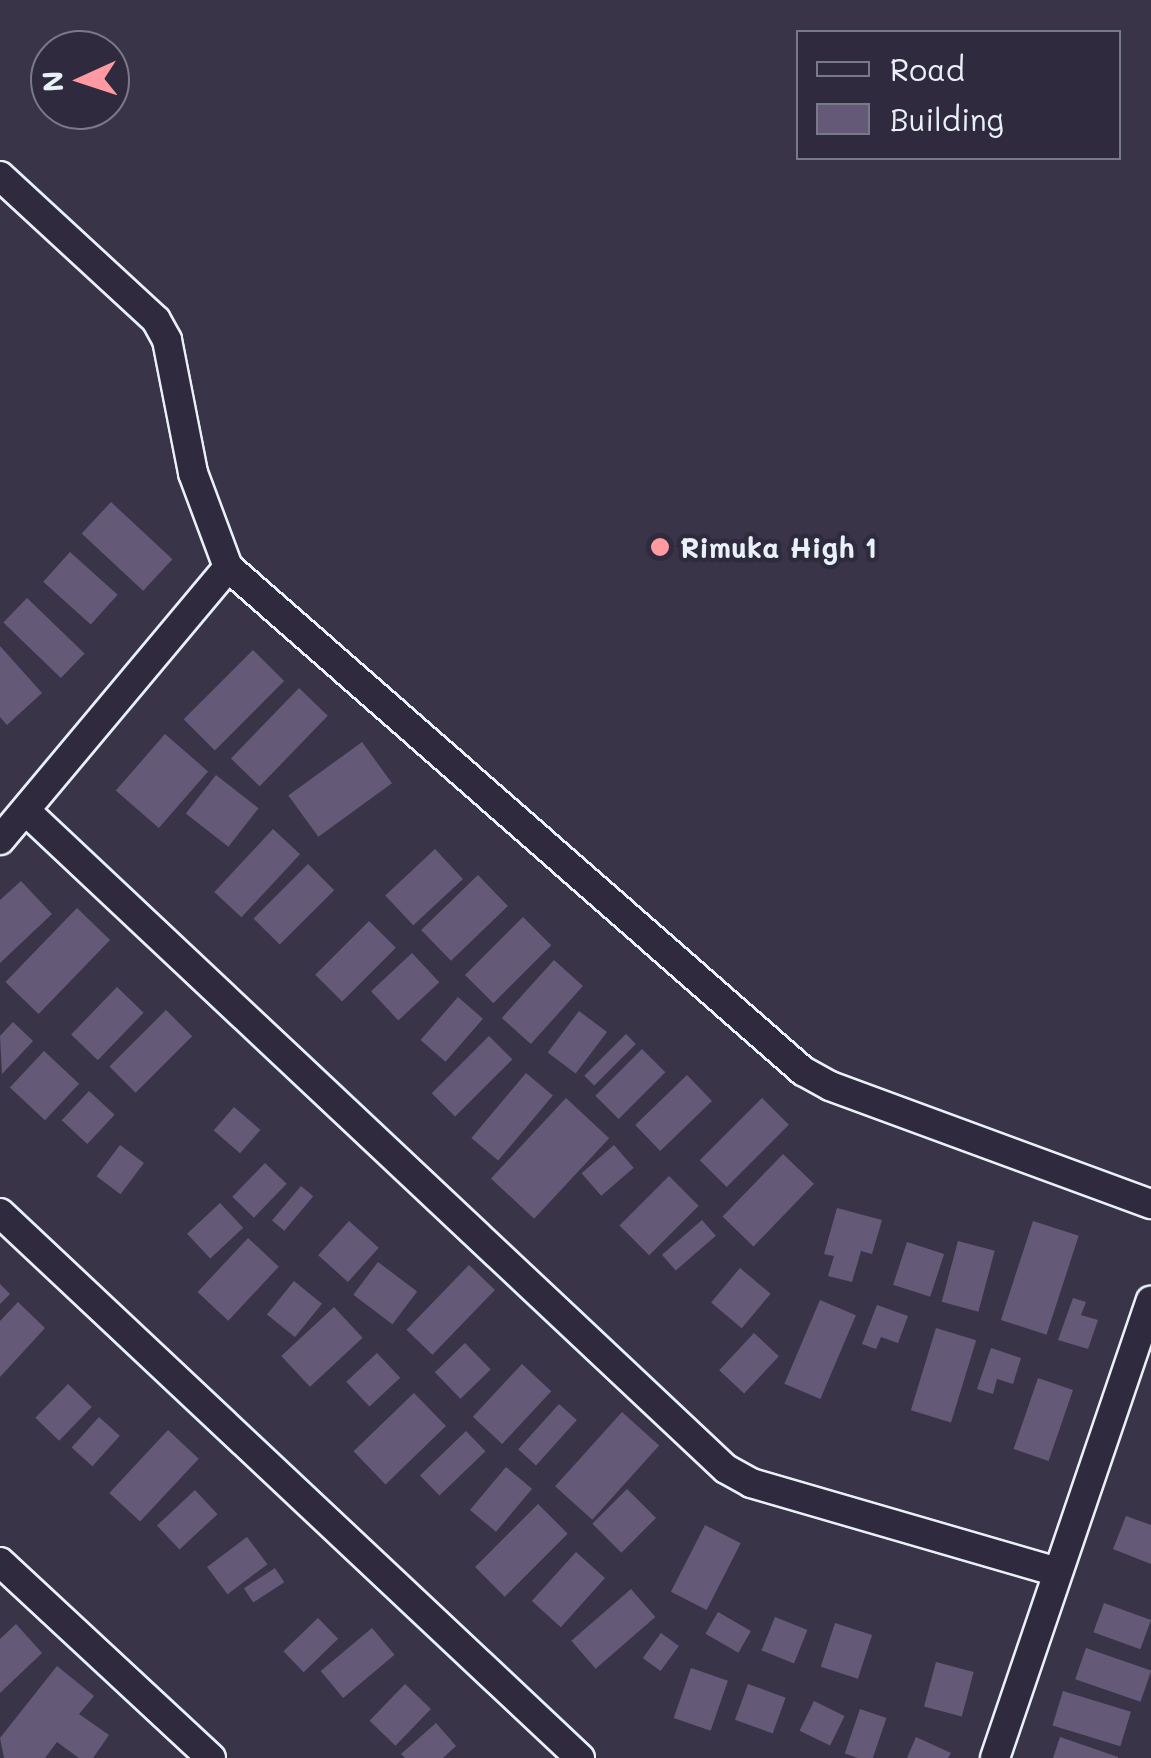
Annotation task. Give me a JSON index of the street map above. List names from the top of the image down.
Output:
{
  "places": ["Rimuka High 1"],
  "legend": ["Road", "Building"],
  "north": "left"
}
